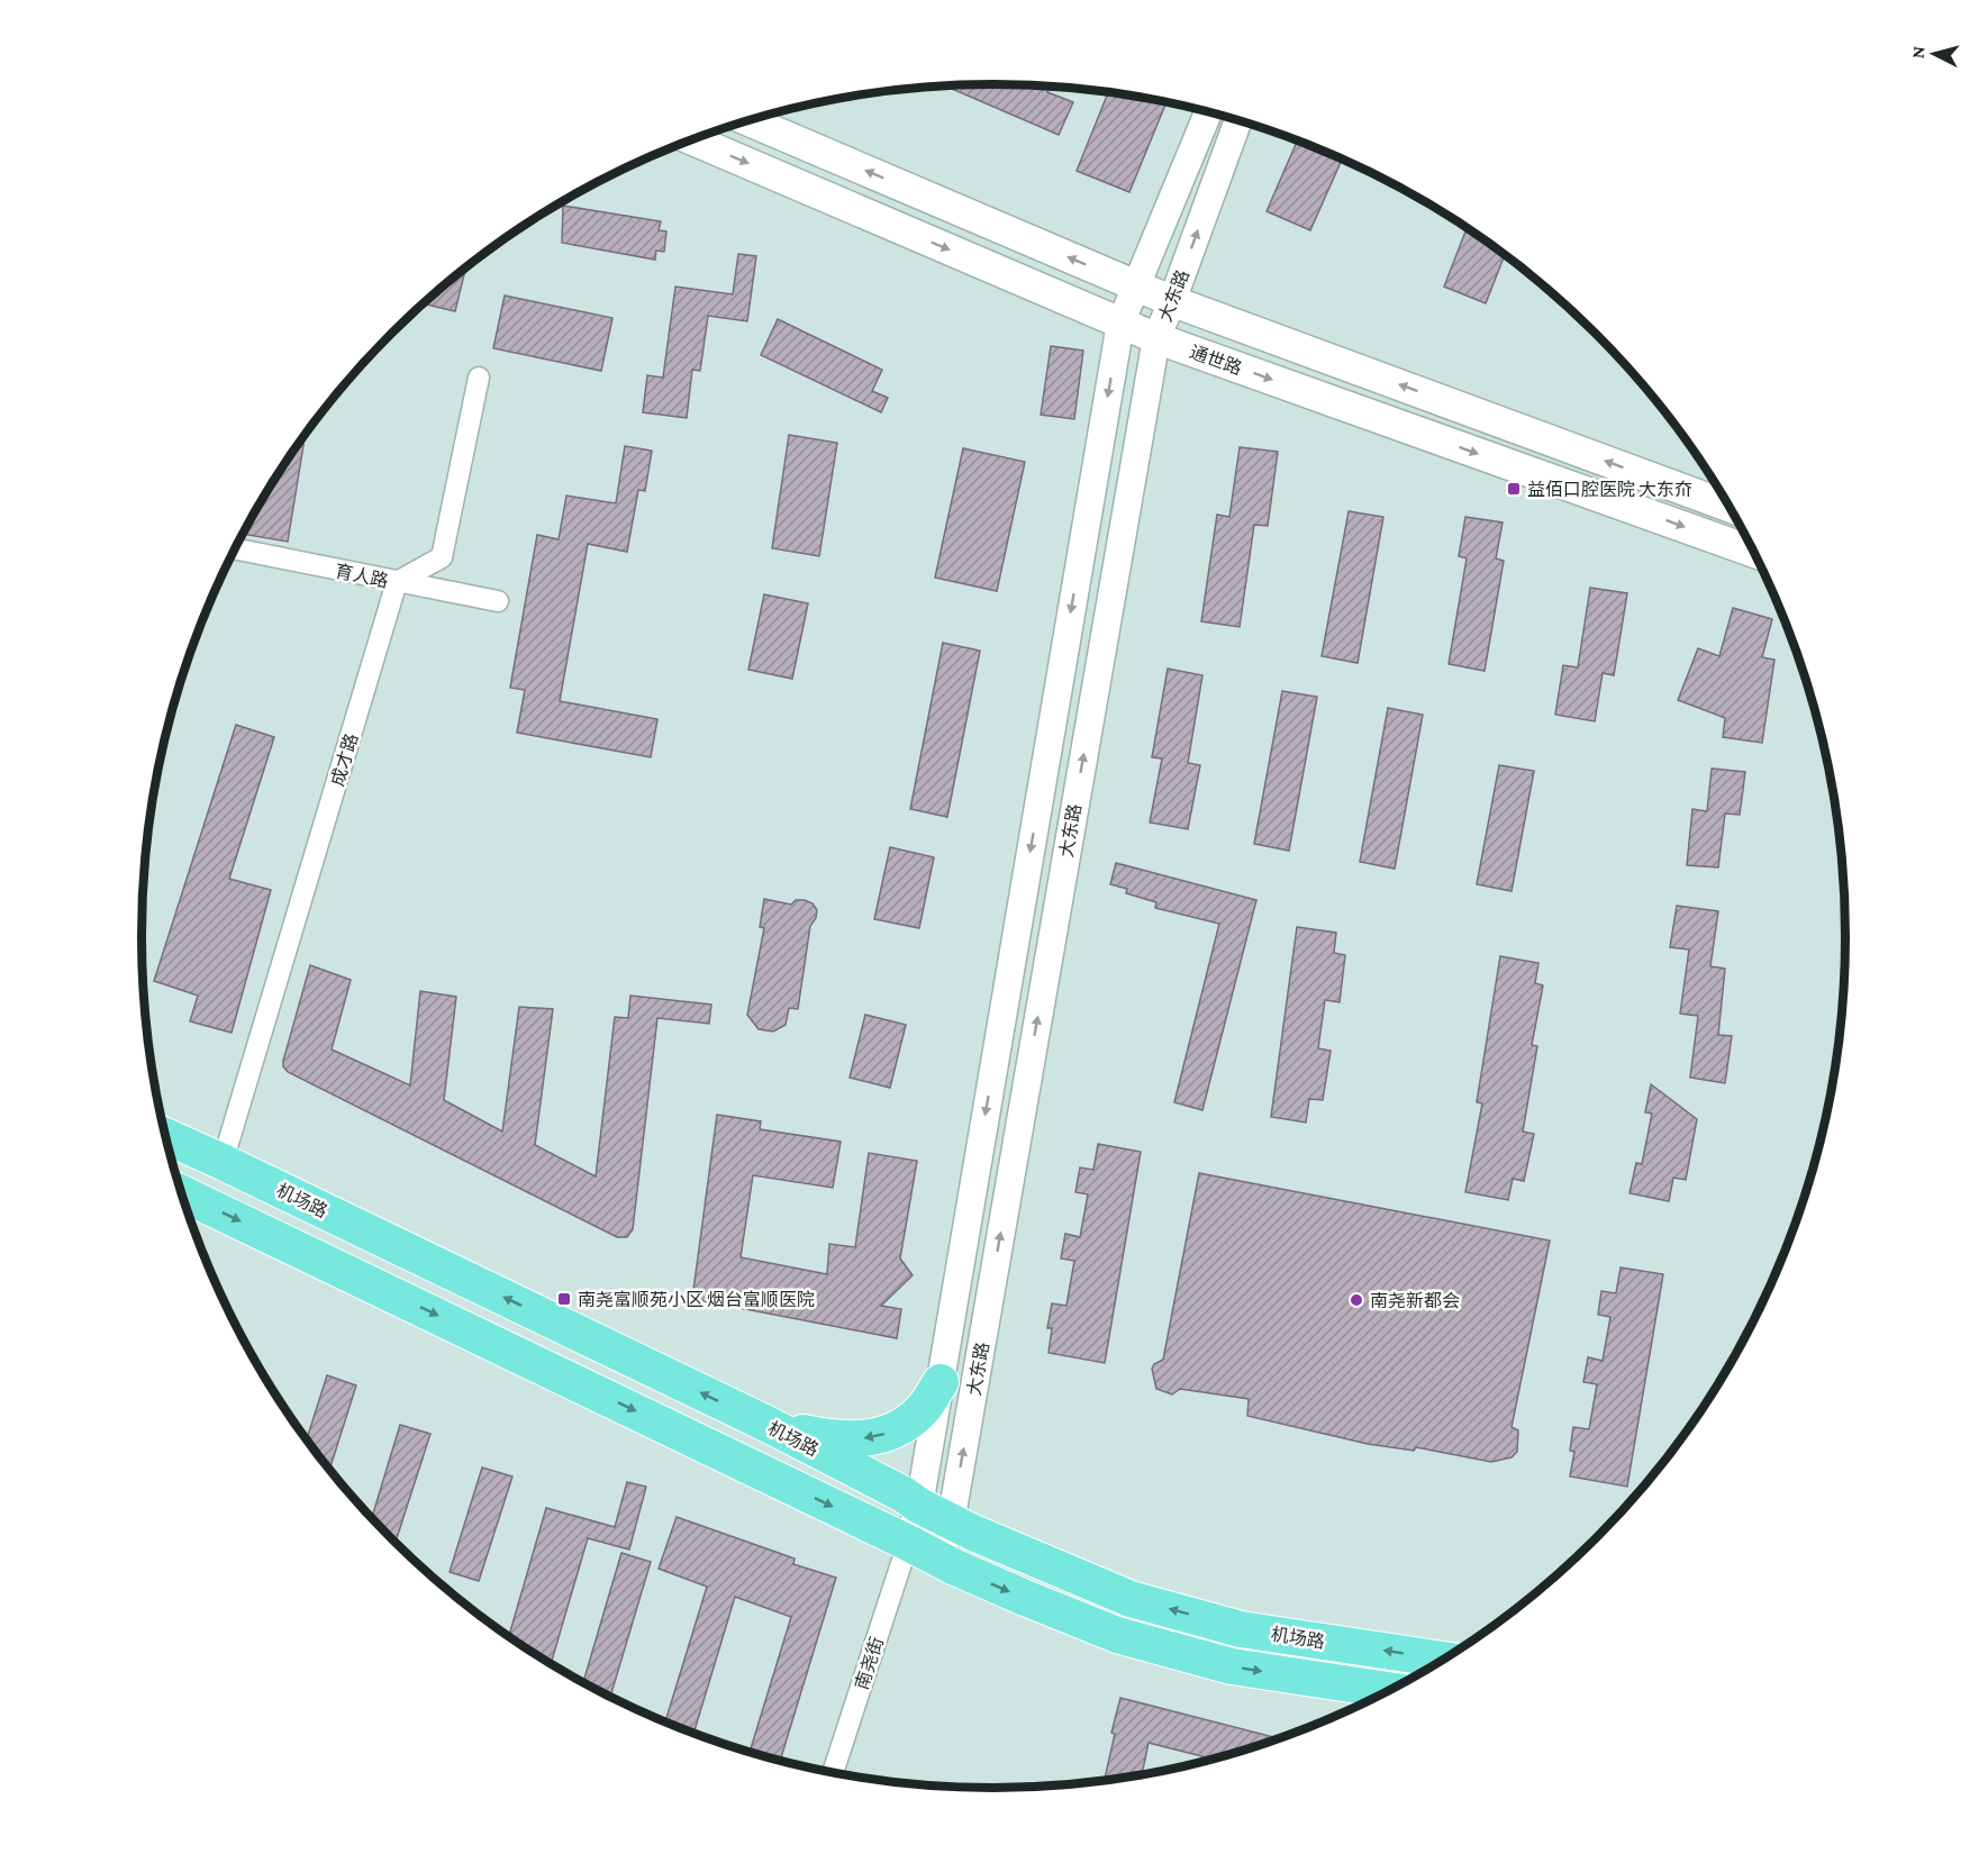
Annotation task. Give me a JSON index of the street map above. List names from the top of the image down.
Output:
{
  "streets": {
    "highway": ["机场路"],
    "main road": ["通世路"],
    "street": [
      "大东路",
      "育人路",
      "成才路",
      "南尧街"
    ]
  },
  "crossings": [
    ["大东路", "通世路"],
    ["大东路", "机场路"],
    ["大东路", "南尧街"],
    ["育人路", "成才路"],
    ["成才路", "机场路"],
    ["机场路", "南尧街"]
  ],
  "places": {
    "transit": ["益佰口腔医院 大东夼", "南尧富顺苑小区 烟台富顺医院"],
    "other": ["南尧新都会"]
  },
  "north": "left"
}
